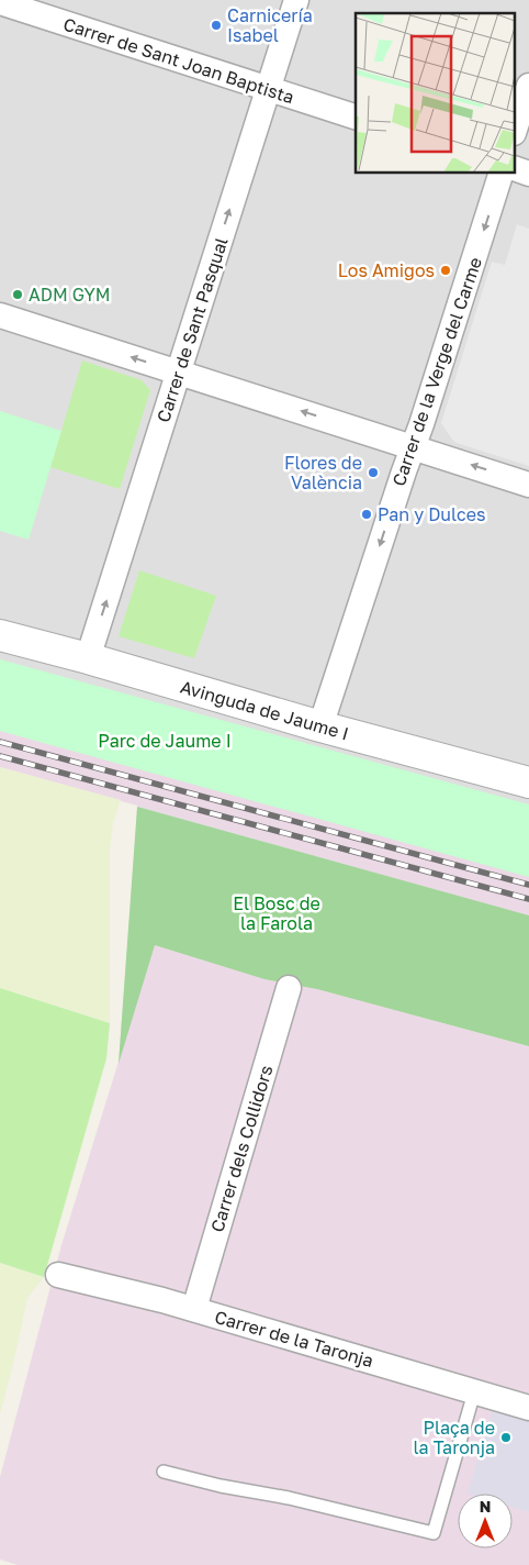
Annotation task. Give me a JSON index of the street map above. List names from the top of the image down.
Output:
{
  "streets": {
    "street": [
      "Carrer de Sant Joan Baptista",
      "Carrer de Sant Pasqual",
      "Carrer de la Verge del Carme",
      "Avinguda de Jaume I",
      "Carrer dels Collidors",
      "Carrer de la Taronja"
    ]
  },
  "crossings": [
    ["Carrer de Sant Joan Baptista", "Carrer de Sant Pasqual"],
    ["Carrer de Sant Pasqual", "Avinguda de Jaume I"],
    ["Carrer de la Verge del Carme", "Avinguda de Jaume I"],
    ["Carrer dels Collidors", "Carrer de la Taronja"]
  ],
  "one_way": ["Carrer de Sant Pasqual", "Carrer de la Verge del Carme"],
  "parks": ["Parc de Jaume I", "El Bosc de la Farola"],
  "places": [
    "Carnicería Isabel",
    "Los Amigos",
    "ADM GYM",
    "Flores de València",
    "Pan y Dulces",
    "Plaça de la Taronja"
  ],
  "north": "top"
}
